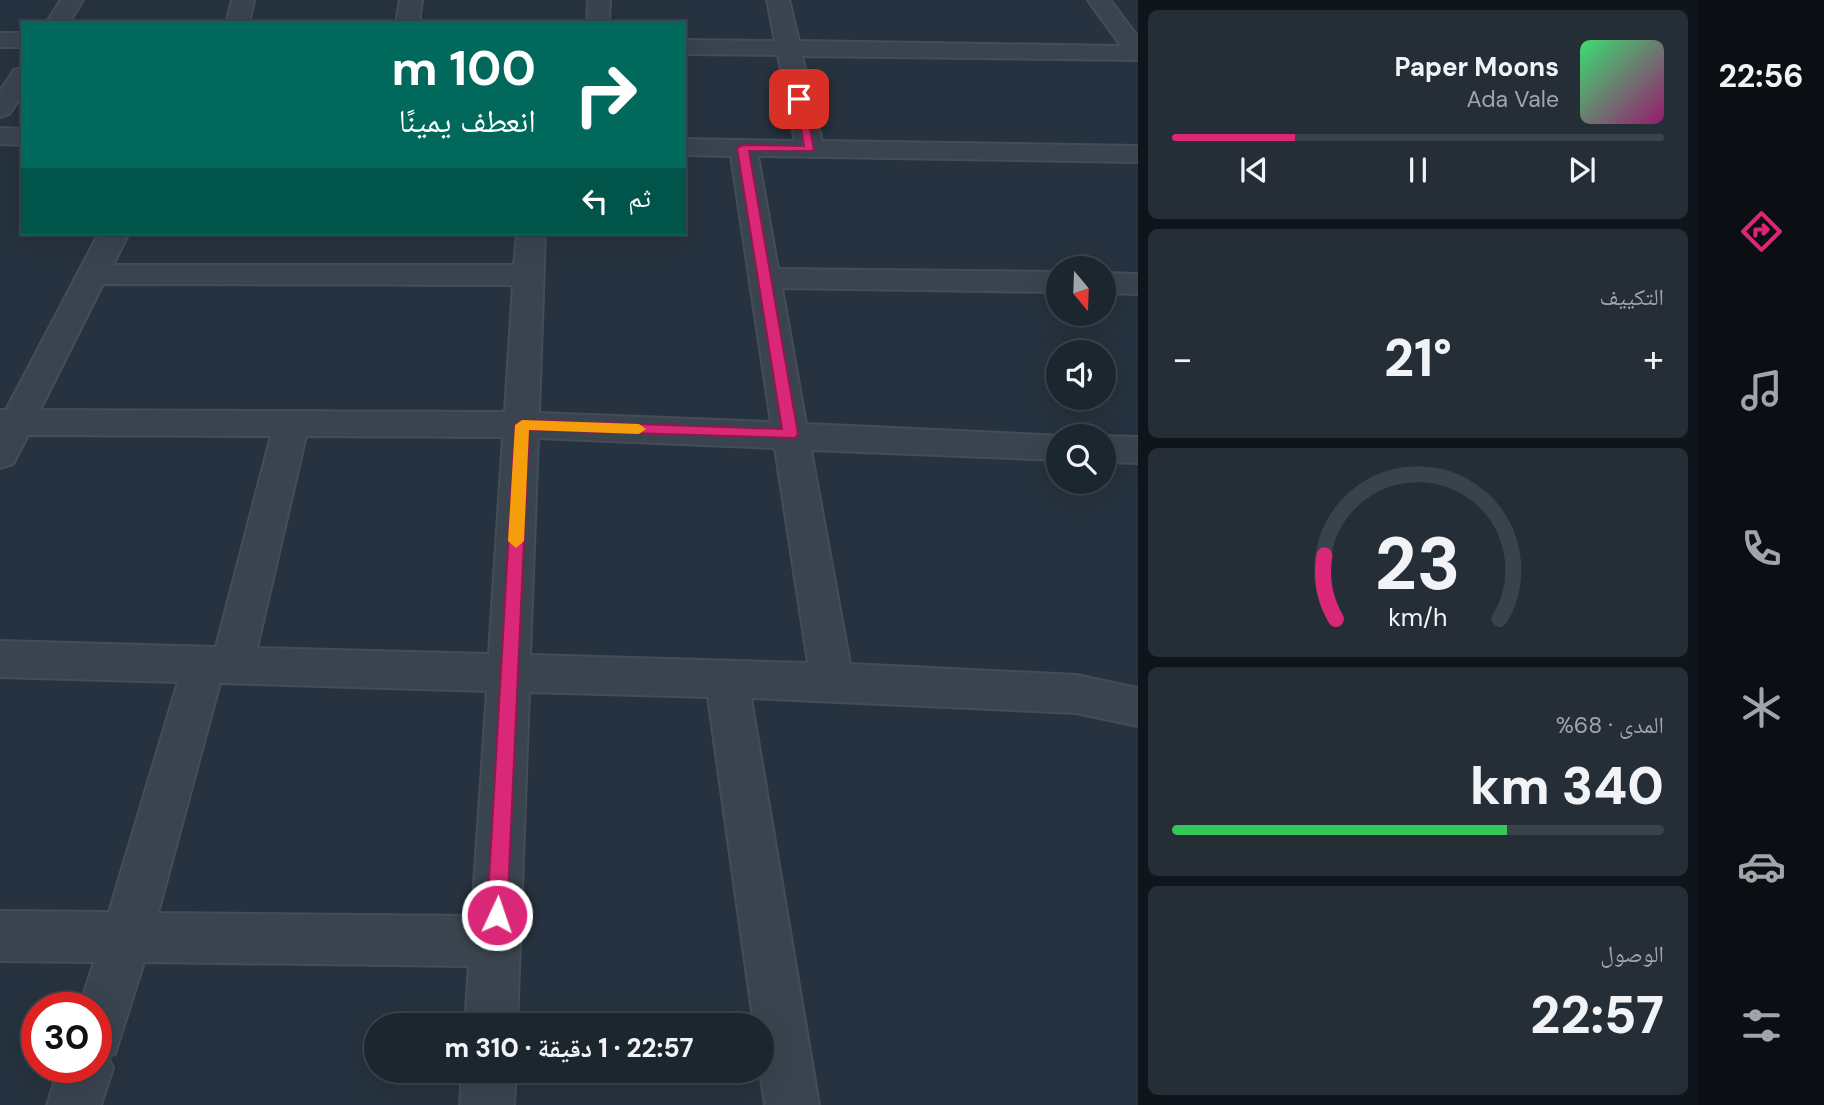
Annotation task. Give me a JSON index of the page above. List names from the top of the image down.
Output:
{
  "north": "bottom",
  "page": {
    "tabs": "22:56",
    "turn": ["100 m", "انعطف يمينًا"],
    "song": ["Paper Moons", "Ada Vale"],
    "then": "ثم",
    "tile": [
      "التكييف",
      ["المدى · 68%", "340 km"],
      ["الوصول", "22:57"]
    ],
    "heat": ["−", "21°", "+"],
    "limit": "30",
    "trip": "22:57 · 1 دقيقة · 310 m",
    "gauge": ["23", "km/h"]
  }
}
